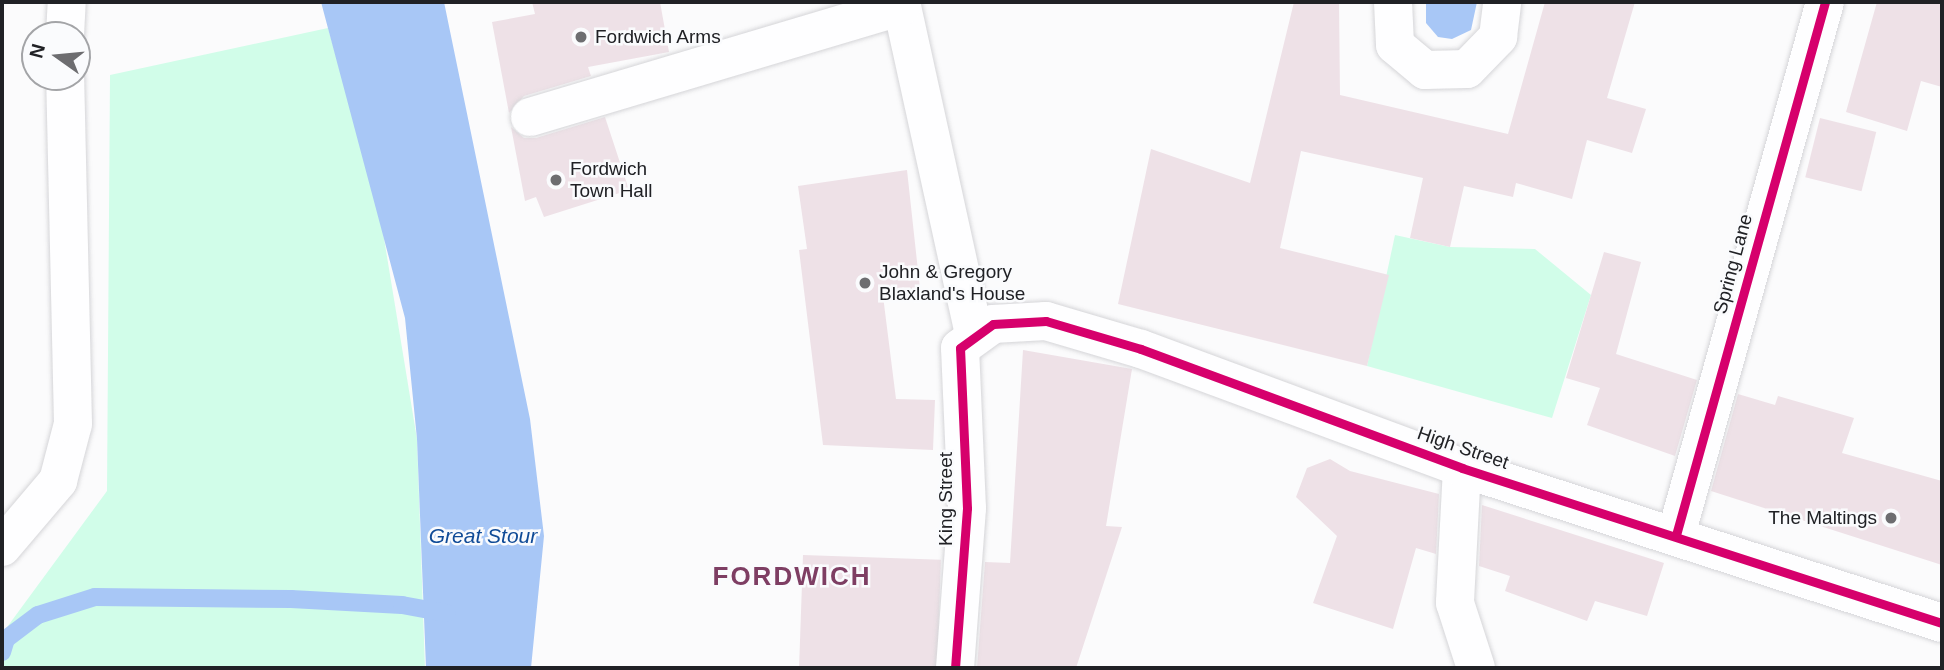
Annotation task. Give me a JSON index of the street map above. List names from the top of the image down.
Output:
{
  "streets": {
    "street": ["Spring Lane", "High Street", "King Street"]
  },
  "crossings": [
    ["Spring Lane", "High Street"],
    ["High Street", "King Street"]
  ],
  "districts": ["FORDWICH"],
  "water": ["Great Stour"],
  "places": [
    "Fordwich Arms",
    "Fordwich Town Hall",
    "John & Gregory Blaxland's House",
    "The Maltings"
  ],
  "north": "left"
}
